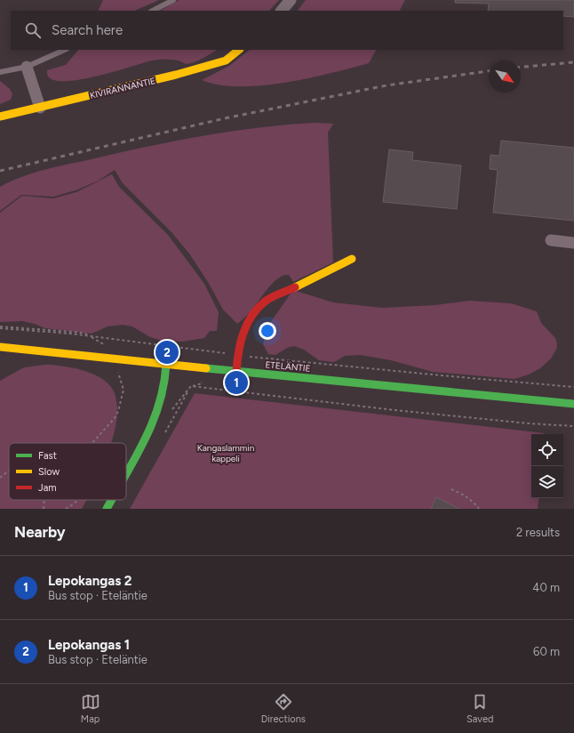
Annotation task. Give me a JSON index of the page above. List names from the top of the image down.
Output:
{
  "streets": {
    "street": ["KIVIRANNANTIE", "ETELÄNTIE"]
  },
  "parks": ["Kangaslammin kappeli"],
  "legend": ["Fast", "Slow", "Jam"],
  "north": "bottom right",
  "page": {
    "search": "Search here",
    "pins": ["2", "1"],
    "heading": ["Nearby", "2 results"],
    "list": [
      {
        "mark": "1",
        "name": "Lepokangas 2",
        "note": "Bus stop · Eteläntie",
        "value": "40 m"
      },
      {
        "mark": "2",
        "name": "Lepokangas 1",
        "note": "Bus stop · Eteläntie",
        "value": "60 m"
      }
    ],
    "nav": ["Map", "Directions", "Saved"]
  }
}
